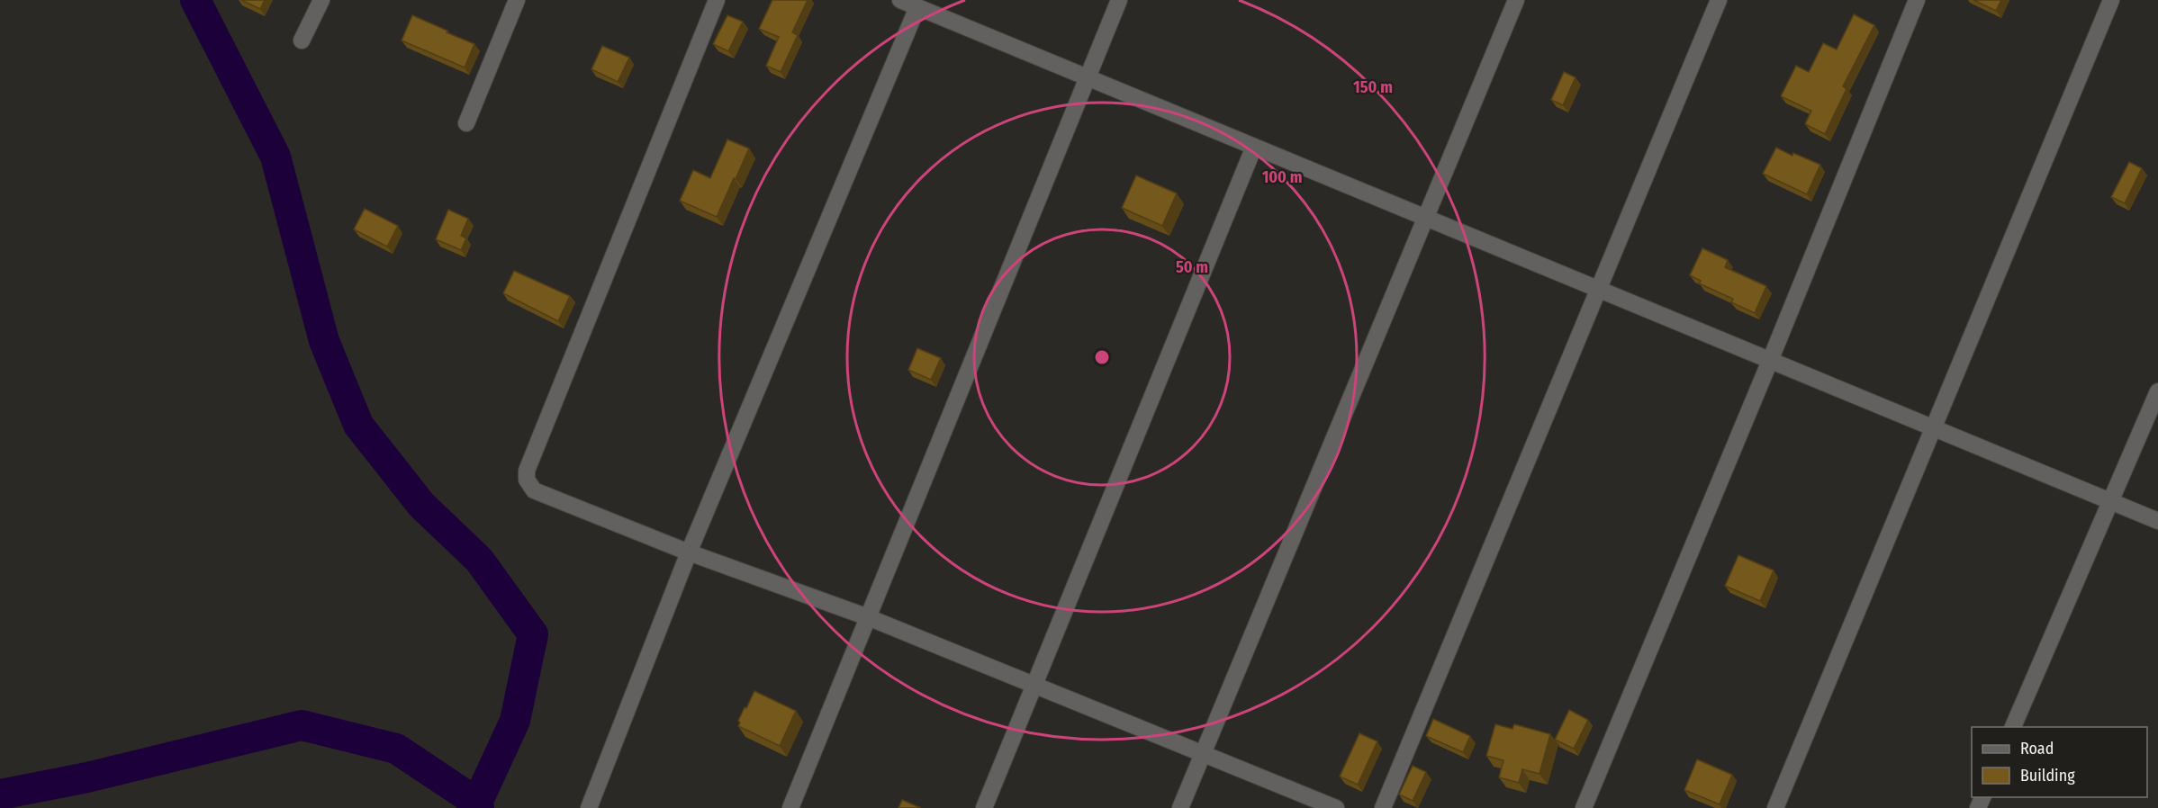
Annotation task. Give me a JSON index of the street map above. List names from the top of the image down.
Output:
{
  "legend": ["Road", "Building"],
  "rings": ["150 m", "100 m", "50 m"]
}
